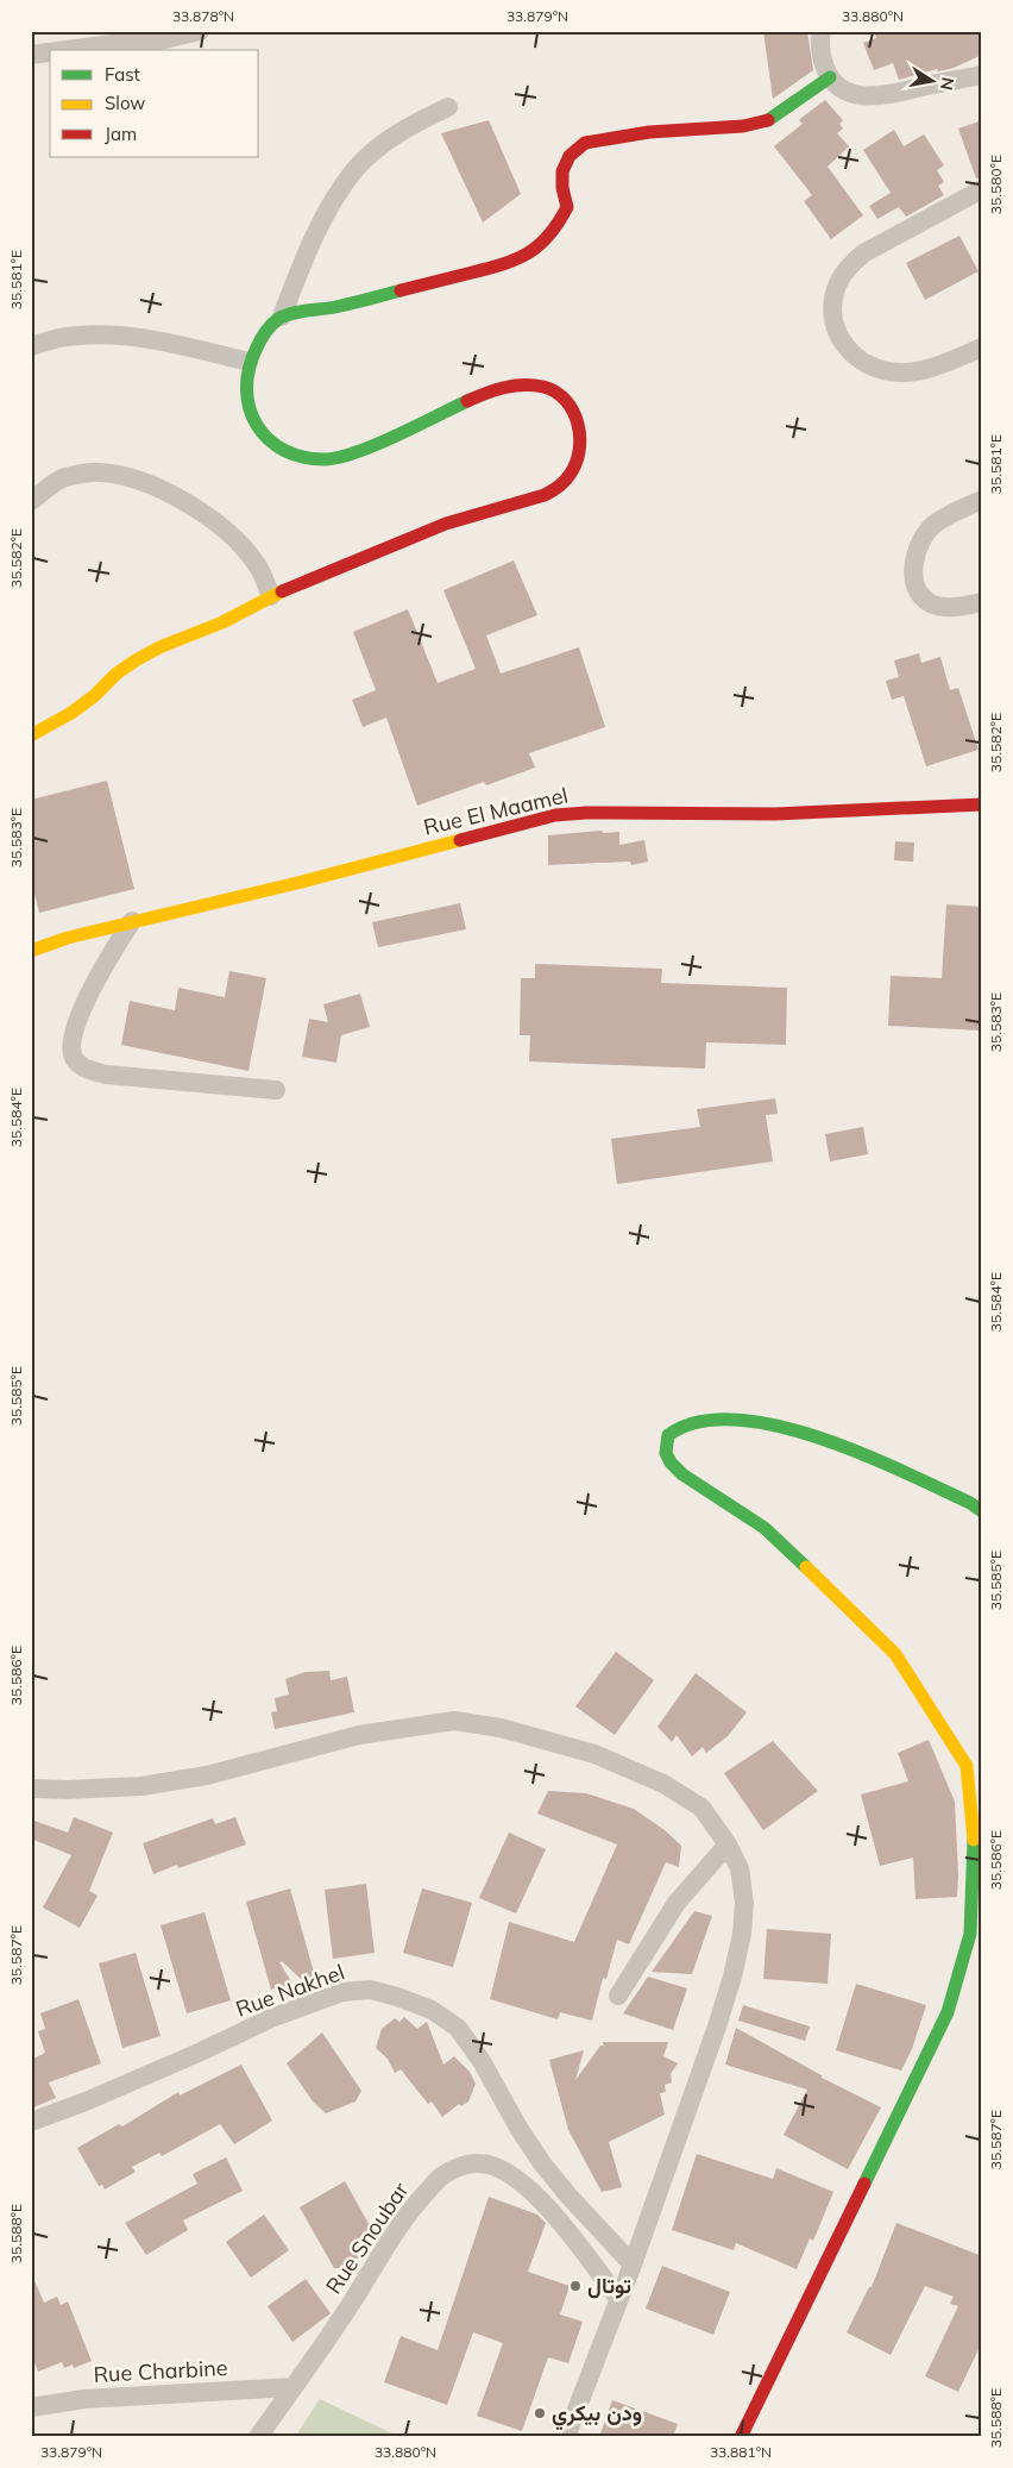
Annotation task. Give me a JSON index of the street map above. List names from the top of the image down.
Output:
{
  "streets": {
    "street": [
      "Rue El Maamel",
      "Rue Nakhel",
      "Rue Snoubar",
      "Rue Charbine"
    ]
  },
  "crossings": [
    ["Rue Snoubar", "Rue Charbine"]
  ],
  "places": ["توتال", "ودن بيكري"],
  "legend": ["Fast", "Slow", "Jam"],
  "north": "right",
  "coordinates": [
    "33.878°N",
    "33.879°N",
    "33.880°N",
    "35.580°E",
    "35.581°E",
    "35.582°E",
    "35.583°E",
    "35.584°E",
    "35.585°E",
    "35.586°E",
    "35.587°E",
    "35.588°E",
    "33.881°N"
  ]
}
